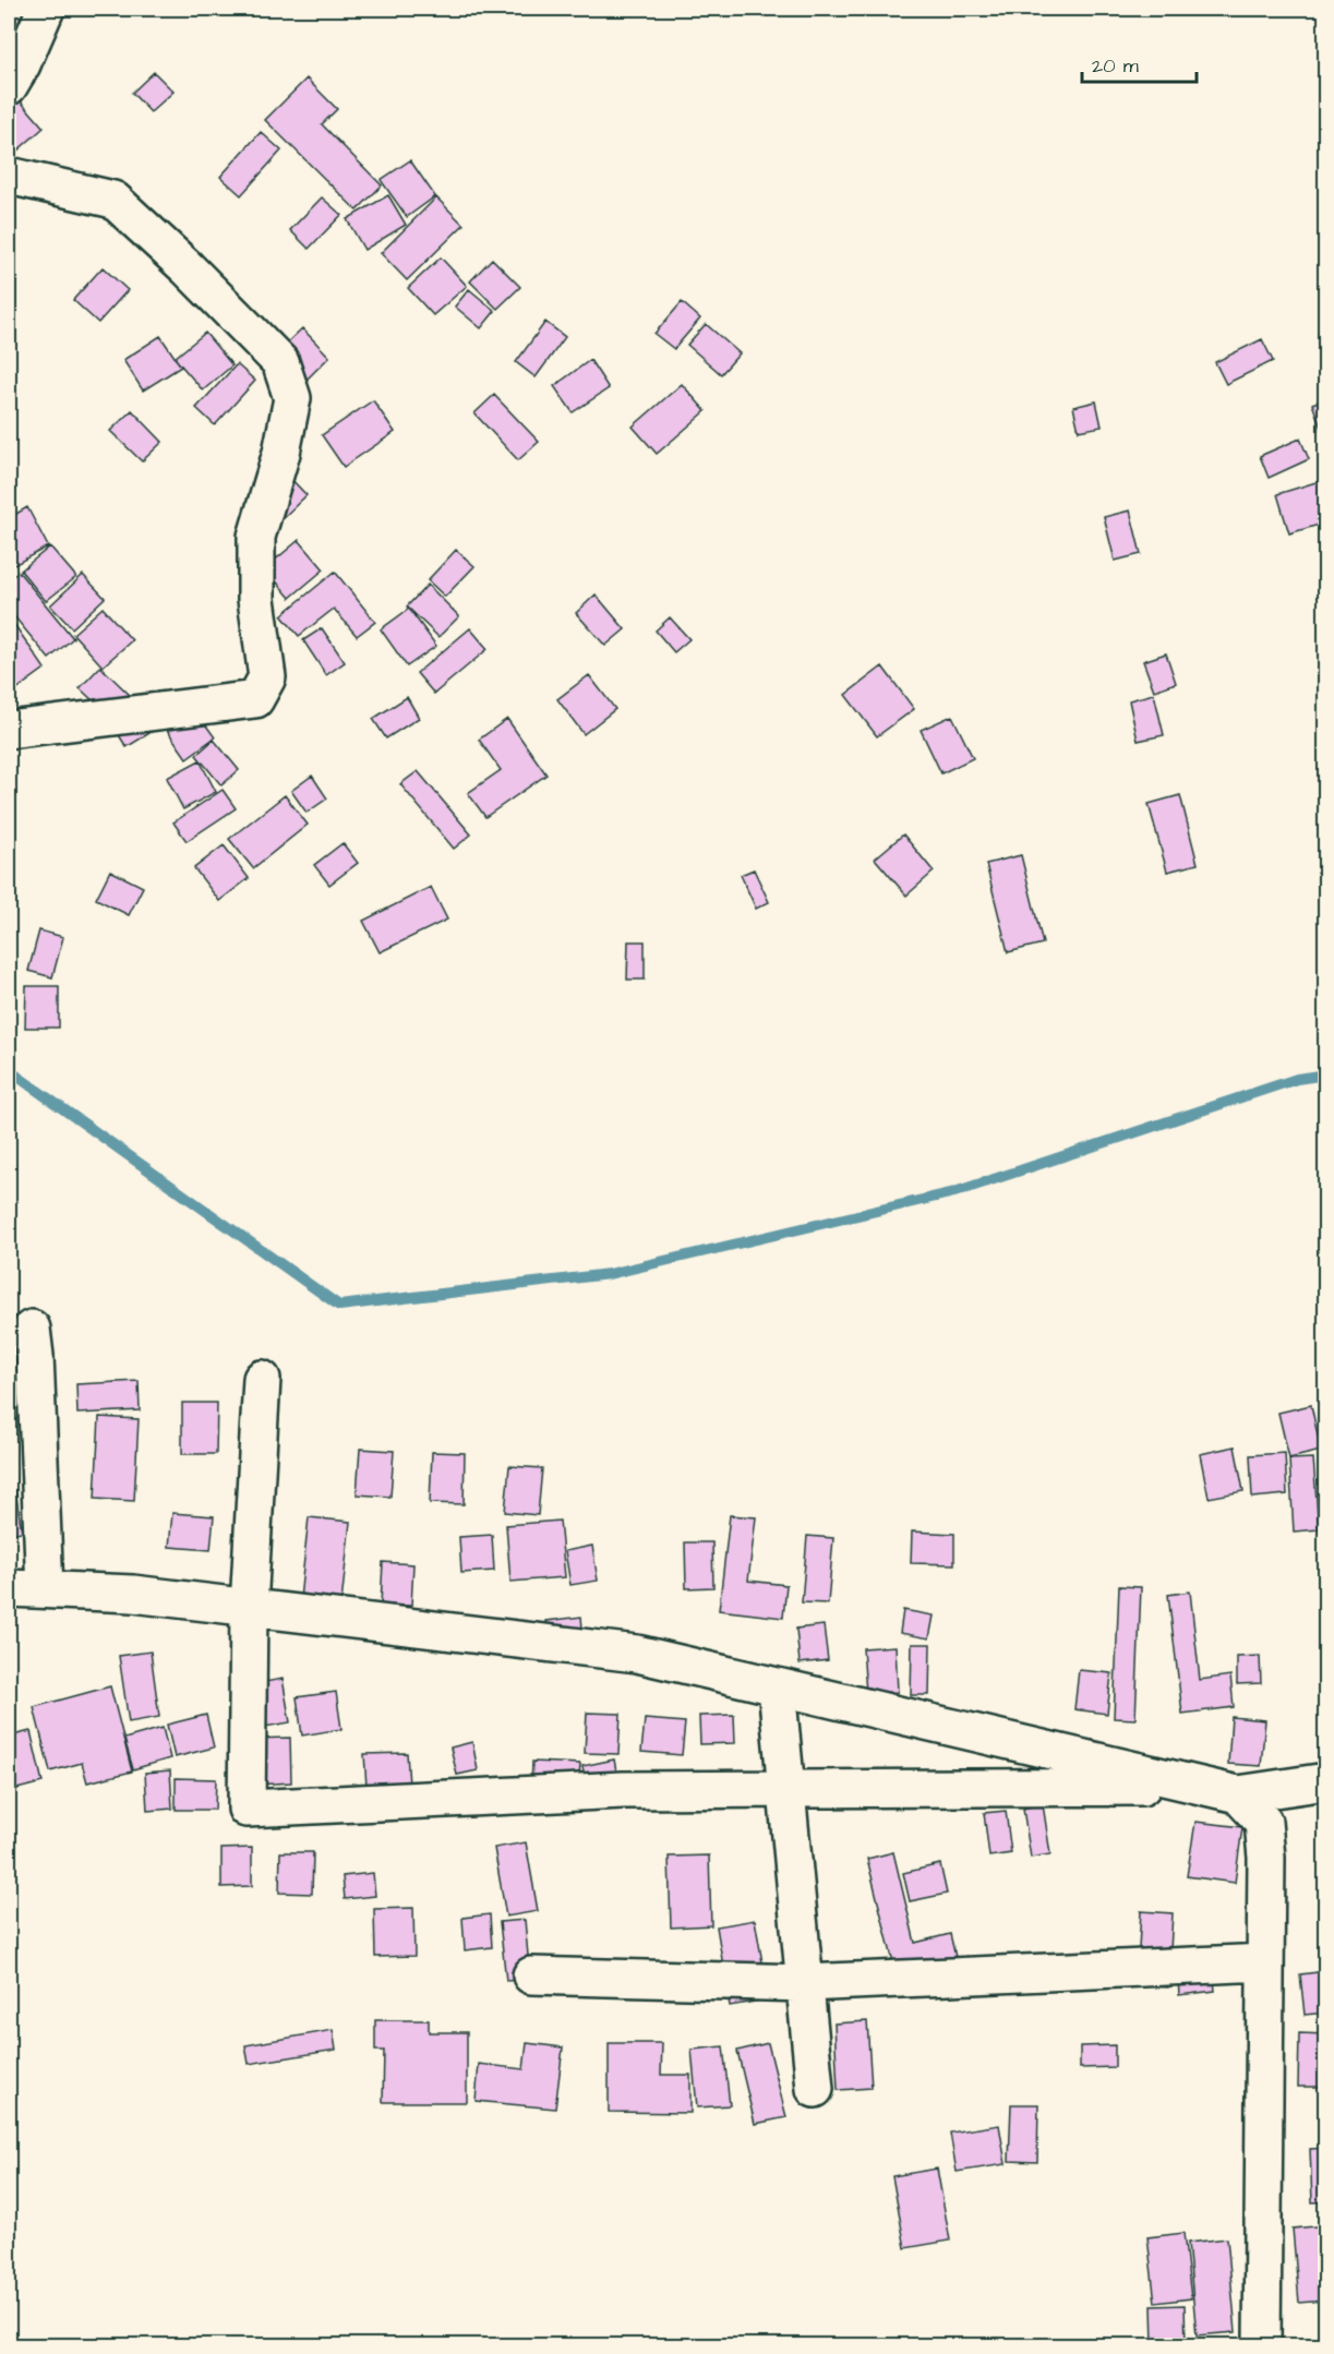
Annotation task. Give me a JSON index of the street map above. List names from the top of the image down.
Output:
{
  "scale_bar": "20 m"
}
